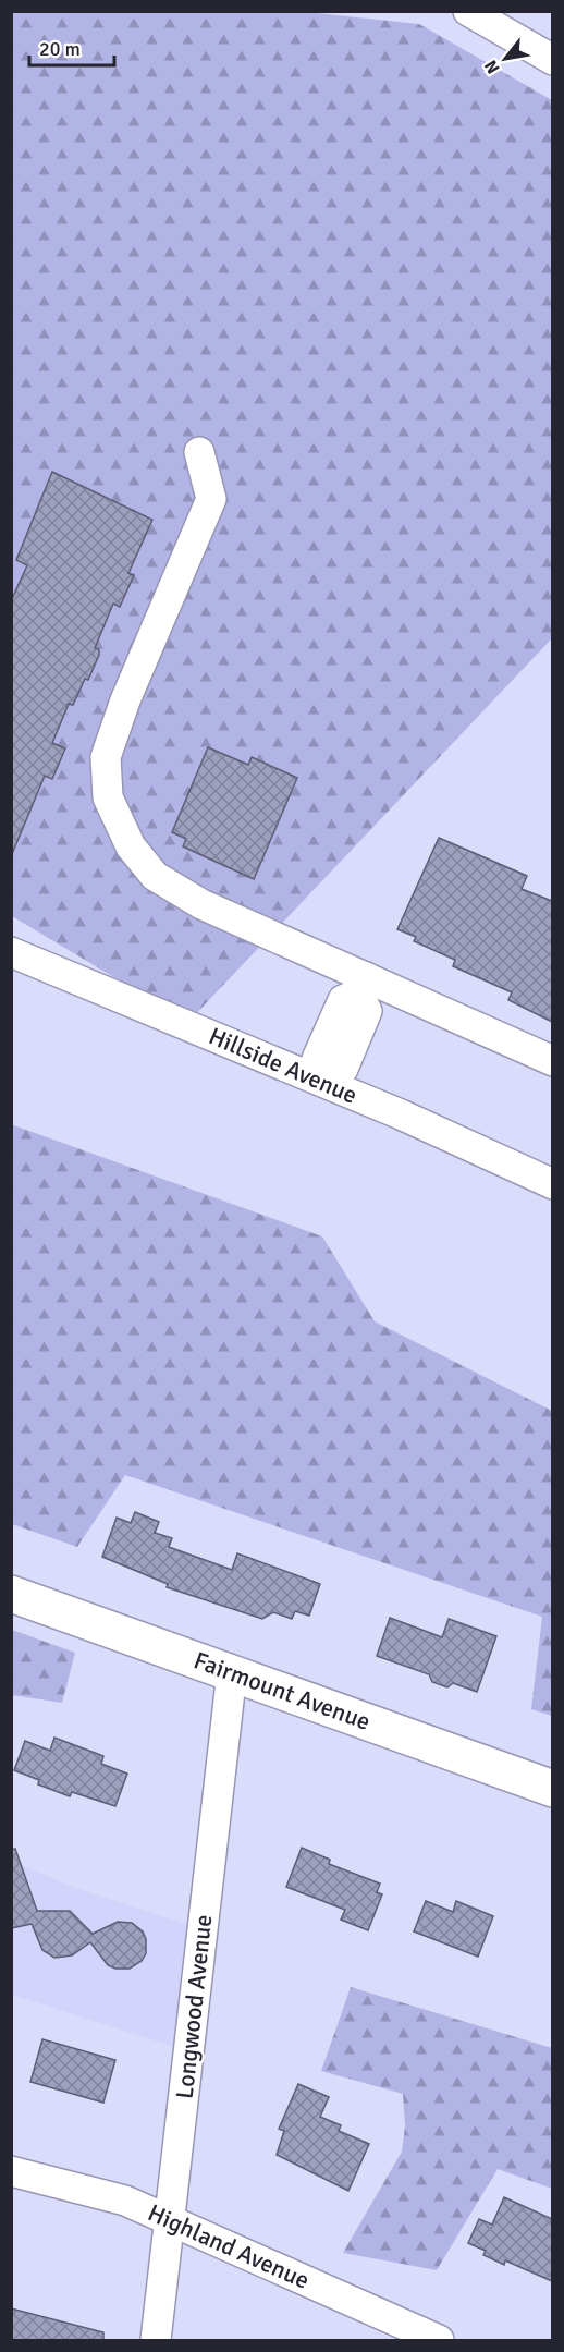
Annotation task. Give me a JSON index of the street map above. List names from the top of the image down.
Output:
{
  "streets": {
    "main road": ["Fairmount Avenue"],
    "street": ["Hillside Avenue", "Longwood Avenue", "Highland Avenue"]
  },
  "crossings": [
    ["Fairmount Avenue", "Longwood Avenue"],
    ["Longwood Avenue", "Highland Avenue"]
  ],
  "scale_bar": "20 m",
  "north": "bottom left"
}
